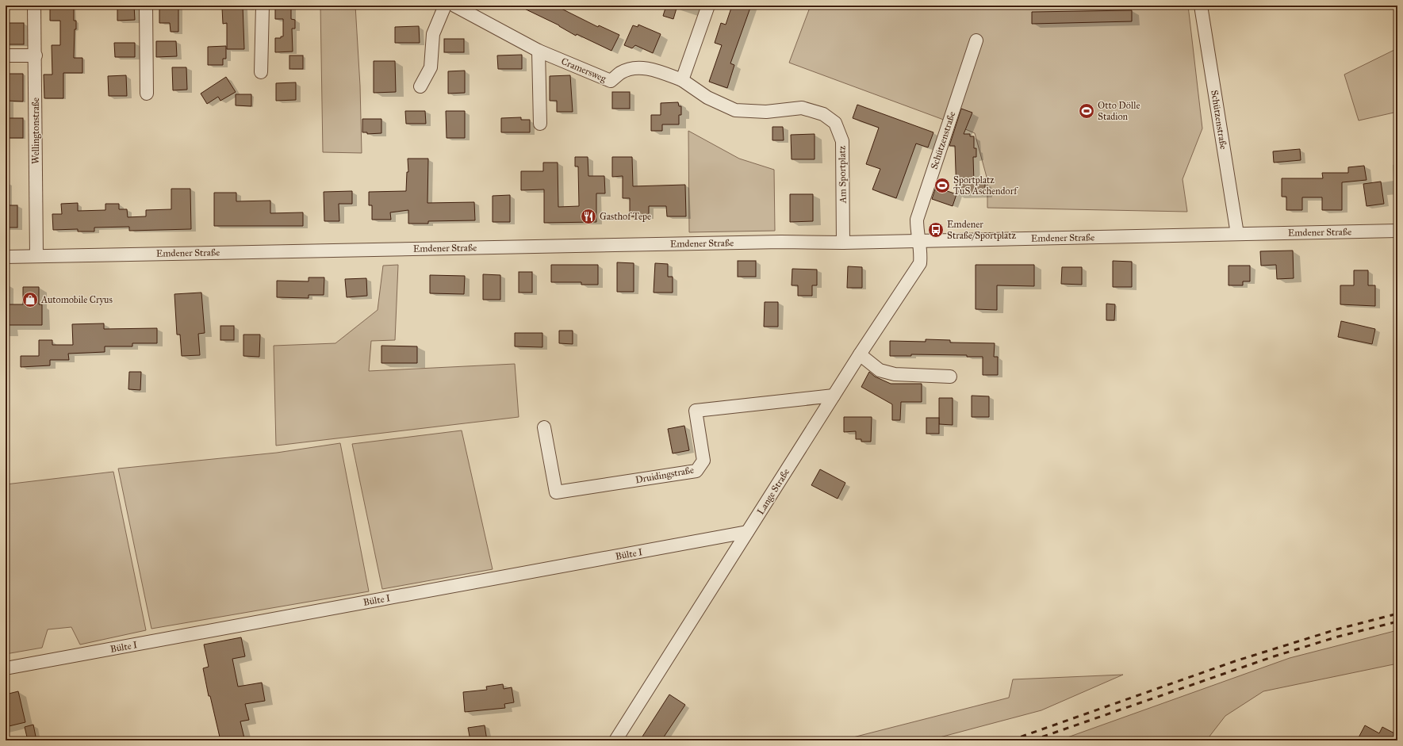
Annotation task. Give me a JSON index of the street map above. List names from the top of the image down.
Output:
{
  "streets": {
    "street": [
      "Cramersweg",
      "Schützenstraße",
      "Wellingtonstraße",
      "Am Sportplatz",
      "Emdener Straße",
      "Druidingstraße",
      "Lange Straße",
      "Bülte I"
    ]
  },
  "crossings": [
    ["Cramersweg", "Am Sportplatz"],
    ["Schützenstraße", "Emdener Straße"],
    ["Schützenstraße", "Lange Straße"],
    ["Wellingtonstraße", "Emdener Straße"],
    ["Am Sportplatz", "Emdener Straße"],
    ["Emdener Straße", "Lange Straße"],
    ["Druidingstraße", "Lange Straße"],
    ["Lange Straße", "Bülte I"]
  ],
  "places": {
    "sports": ["Otto Dölle Stadion", "Sportplatz TuS Aschendorf"],
    "restaurant": ["Gasthof Tepe"],
    "bus stop": ["Emdener Straße/Sportplatz"],
    "shop": ["Automobile Cryus"]
  }
}
